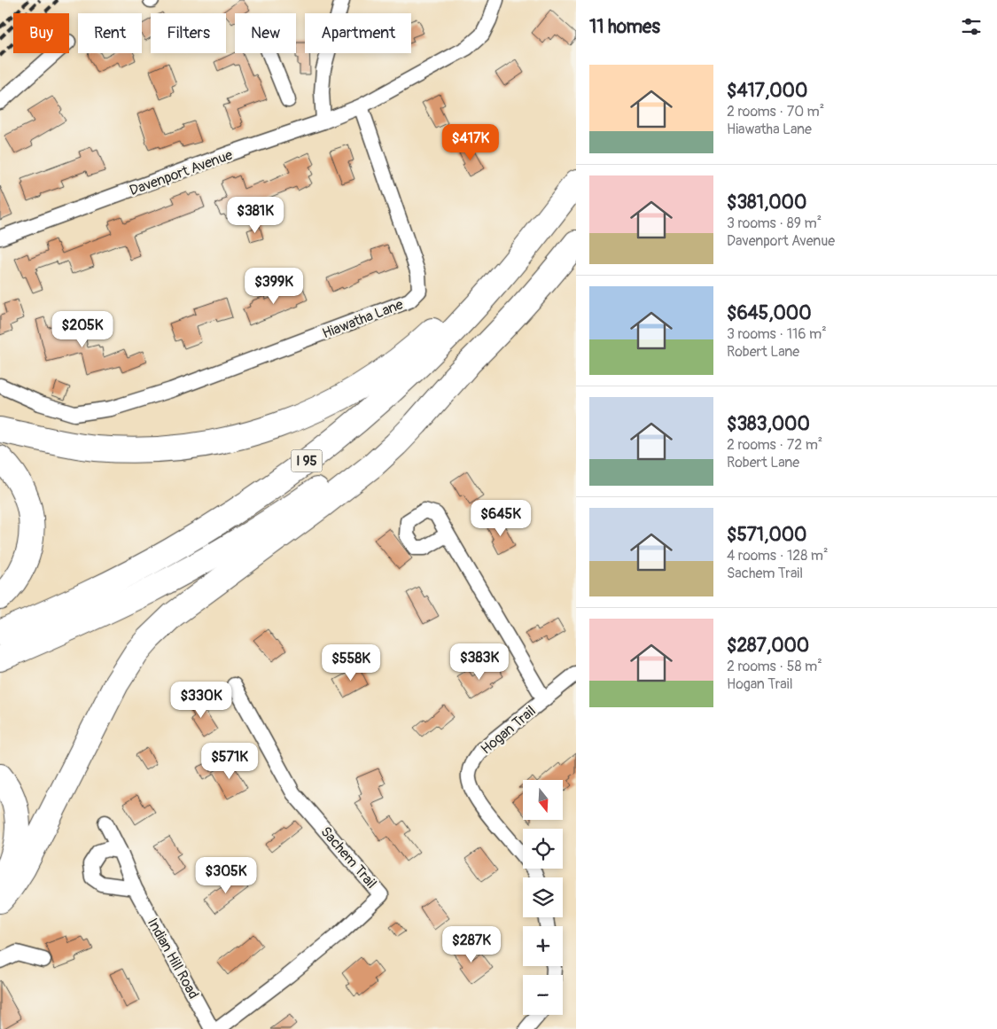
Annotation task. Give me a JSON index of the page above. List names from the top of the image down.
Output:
{
  "streets": {
    "highway": ["I 95"],
    "street": [
      "Davenport Avenue",
      "Hiawatha Lane",
      "Hogan Trail",
      "Sachem Trail",
      "Indian Hill Road"
    ]
  },
  "crossings": [
    ["Davenport Avenue", "Hiawatha Lane"]
  ],
  "north": "bottom",
  "page": {
    "heading": "11 homes",
    "chip": [
      "Buy",
      "Rent",
      "Filters",
      "New",
      "Apartment"
    ],
    "list": [
      {
        "name": "$417,000",
        "note": "2 rooms · 70 m² · Hiawatha Lane"
      },
      {
        "name": "$381,000",
        "note": "3 rooms · 89 m² · Davenport Avenue"
      },
      {
        "name": "$645,000",
        "note": "3 rooms · 116 m² · Robert Lane"
      },
      {
        "name": "$383,000",
        "note": "2 rooms · 72 m² · Robert Lane"
      },
      {
        "name": "$571,000",
        "note": "4 rooms · 128 m² · Sachem Trail"
      },
      {
        "name": "$287,000",
        "note": "2 rooms · 58 m² · Hogan Trail"
      }
    ],
    "price": [
      "$417K",
      "$381K",
      "$399K",
      "$205K",
      "$645K",
      "$383K",
      "$558K",
      "$330K",
      "$571K",
      "$305K",
      "$287K"
    ],
    "map_buttons": ["+", "−"]
  }
}
